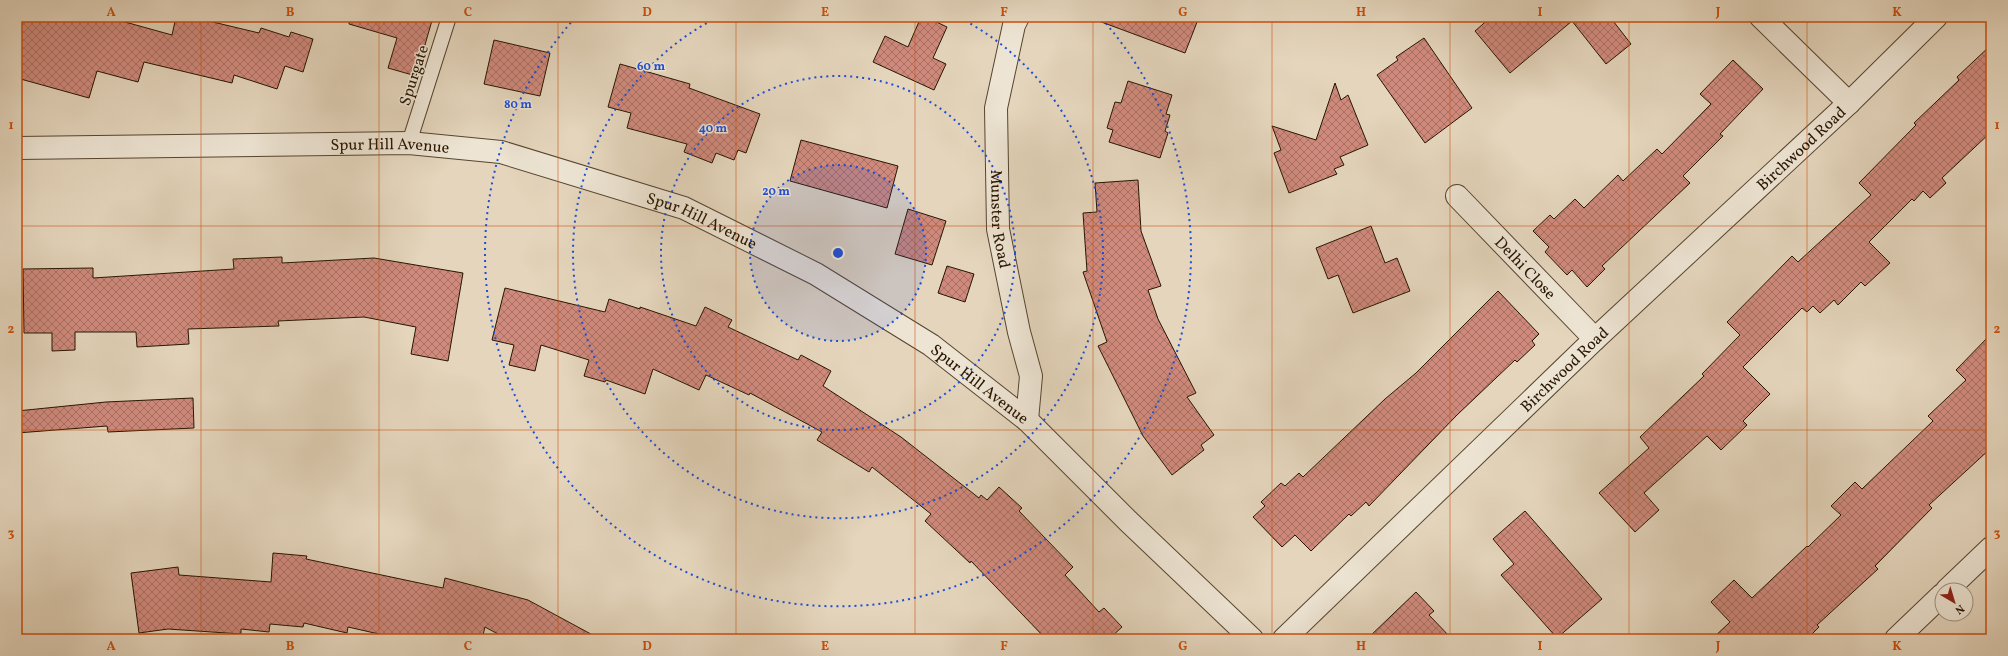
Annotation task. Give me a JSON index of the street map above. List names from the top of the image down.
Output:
{
  "streets": {
    "street": [
      "Spur Hill Avenue",
      "Birchwood Road",
      "Munster Road",
      "Delhi Close"
    ],
    "lane": ["Spurgate"]
  },
  "crossings": [
    ["Spurgate", "Spur Hill Avenue"],
    ["Spur Hill Avenue", "Munster Road"],
    ["Birchwood Road", "Delhi Close"]
  ],
  "north": "bottom right",
  "grid": {
    "columns": [
      "A",
      "B",
      "C",
      "D",
      "E",
      "F",
      "G",
      "H",
      "I",
      "J",
      "K"
    ],
    "rows": ["1", "2", "3"]
  },
  "rings": [
    "60 m",
    "80 m",
    "40 m",
    "20 m"
  ]
}
